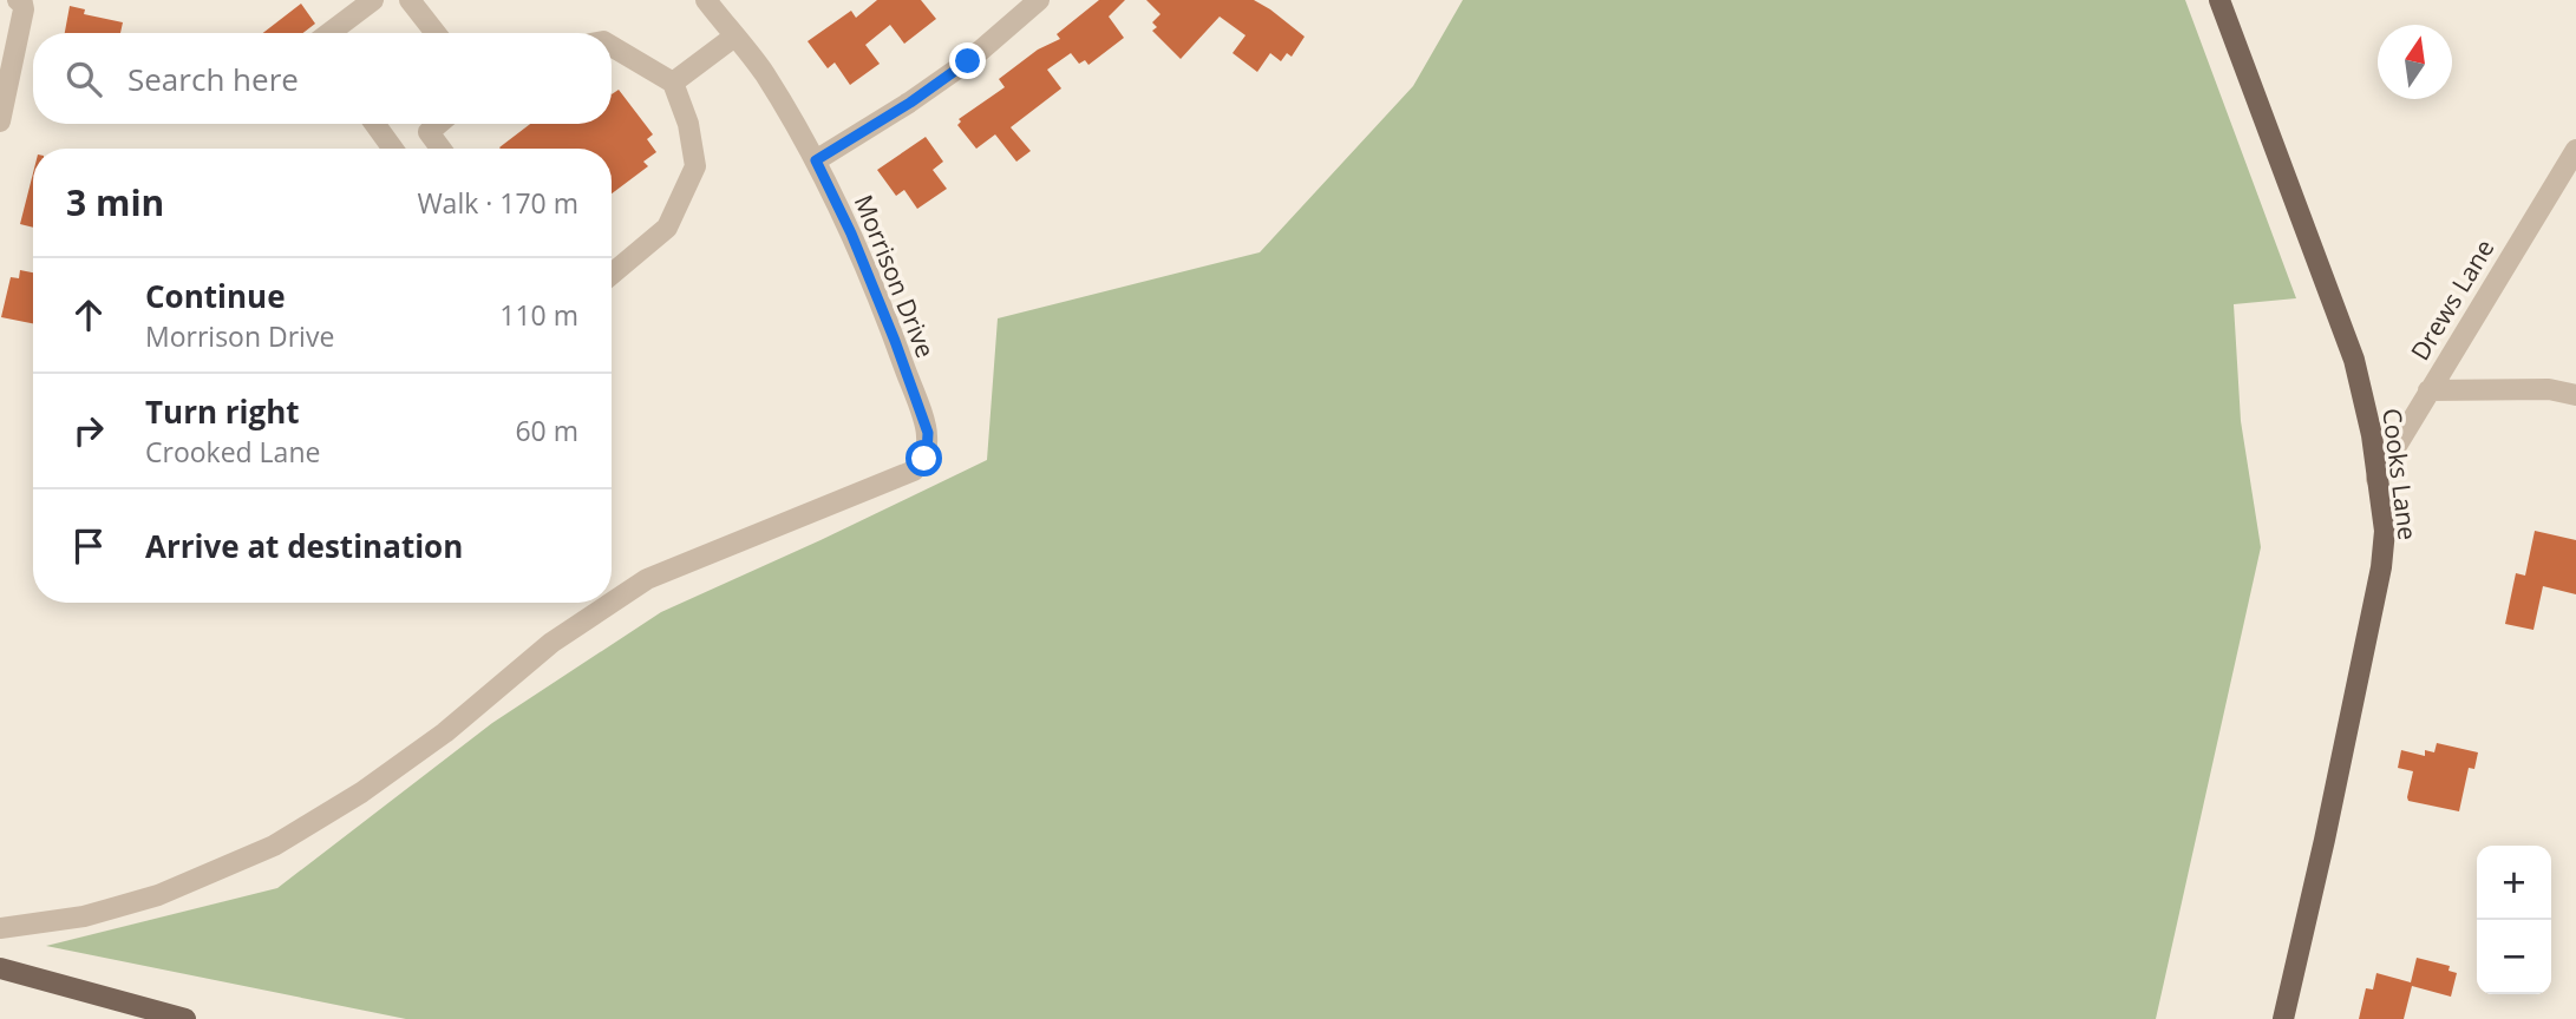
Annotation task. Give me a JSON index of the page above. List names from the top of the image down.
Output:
{
  "streets": {
    "main road": ["Cooks Lane"],
    "street": ["Morrison Drive", "Drews Lane"]
  },
  "crossings": [
    ["Drews Lane", "Cooks Lane"]
  ],
  "north": "top",
  "page": {
    "search": "Search here",
    "heading": ["3 min", "Walk · 170 m"],
    "list": [
      ["Continue", "Morrison Drive", "110 m"],
      ["Turn right", "Crooked Lane", "60 m"],
      "Arrive at destination"
    ],
    "map_buttons": ["+", "−"]
  }
}
